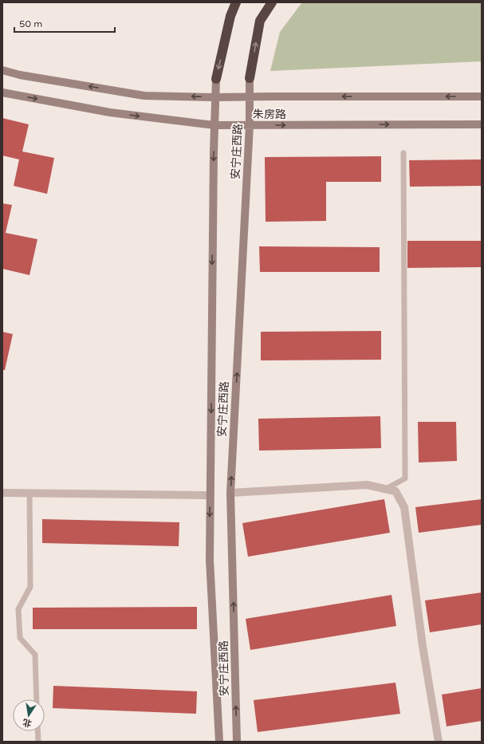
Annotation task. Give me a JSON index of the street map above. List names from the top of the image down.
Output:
{
  "streets": {
    "main road": ["朱房路", "安宁庄西路"]
  },
  "crossings": [
    ["朱房路", "安宁庄西路"]
  ],
  "scale_bar": "50 m",
  "north": "bottom"
}
